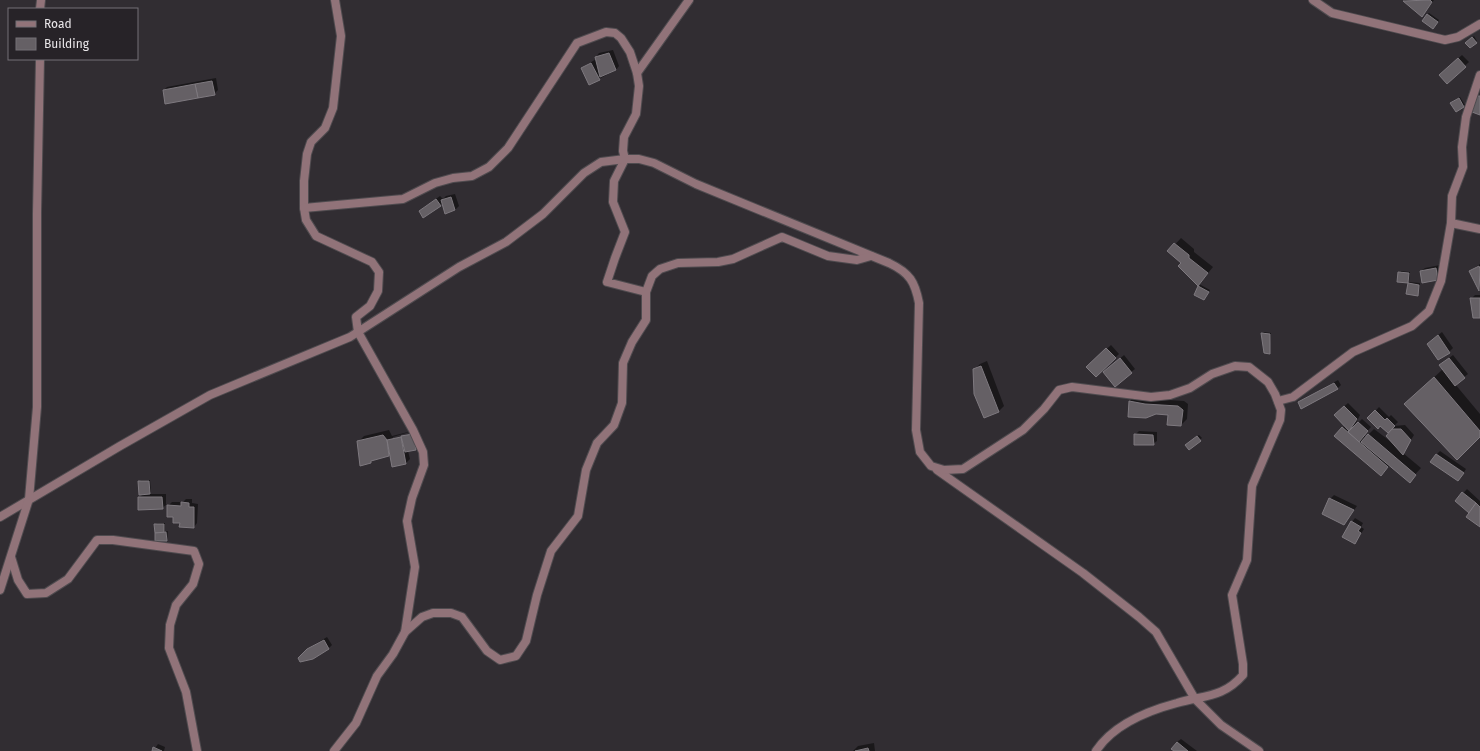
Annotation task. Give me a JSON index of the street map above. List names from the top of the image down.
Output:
{
  "legend": ["Road", "Building"]
}
